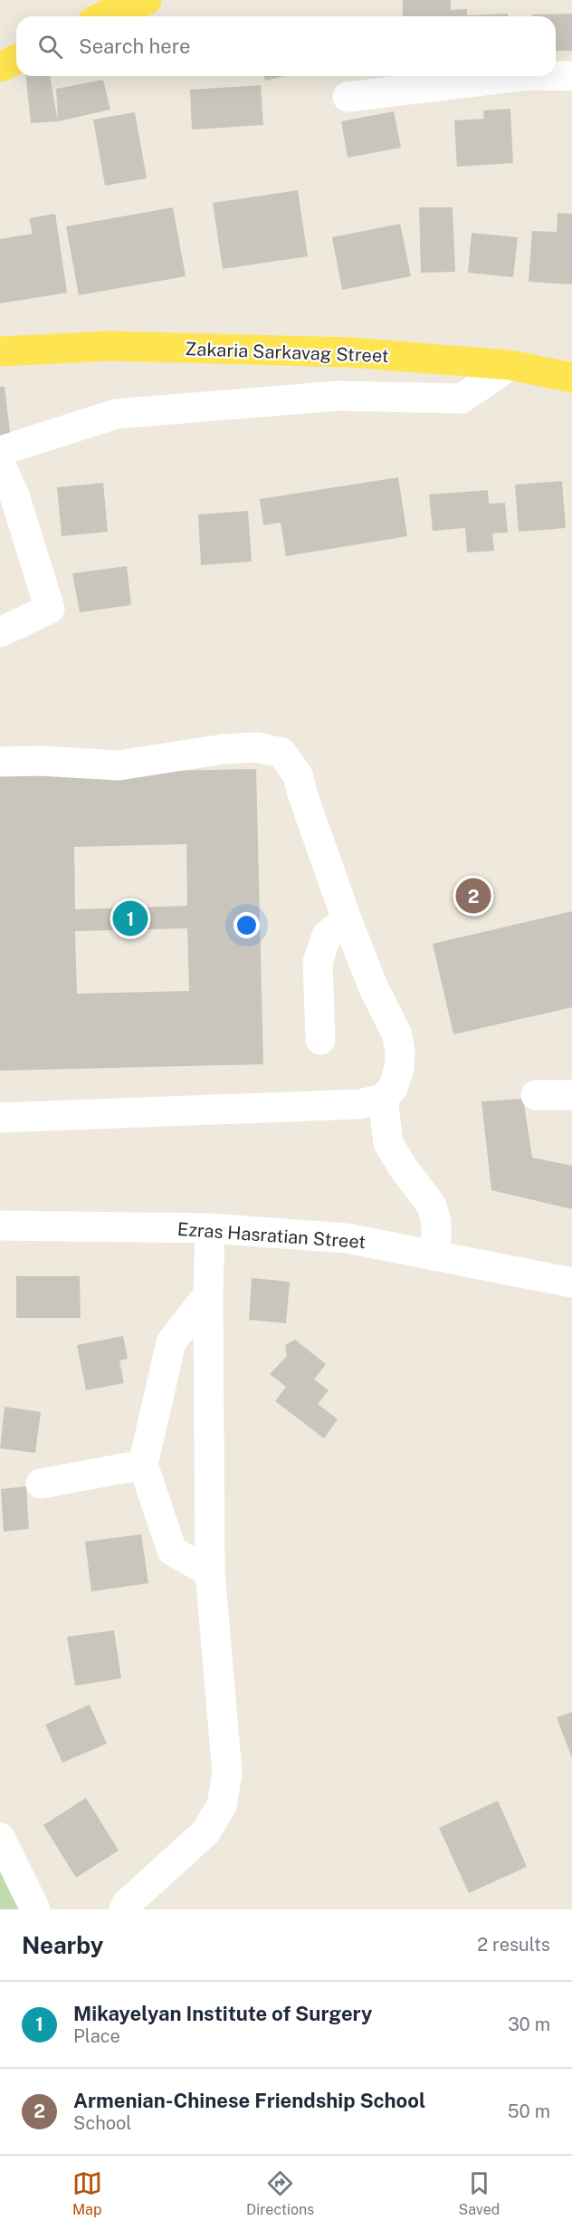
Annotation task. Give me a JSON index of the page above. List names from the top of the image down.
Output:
{
  "streets": {
    "main road": ["Zakaria Sarkavag Street"],
    "street": ["Ezras Hasratian Street"]
  },
  "page": {
    "search": "Search here",
    "pins": ["2", "1"],
    "heading": ["Nearby", "2 results"],
    "list": [
      {
        "mark": "1",
        "name": "Mikayelyan Institute of Surgery",
        "note": "Place",
        "value": "30 m"
      },
      {
        "mark": "2",
        "name": "Armenian-Chinese Friendship School",
        "note": "School",
        "value": "50 m"
      }
    ],
    "nav": ["Map", "Directions", "Saved"]
  }
}
